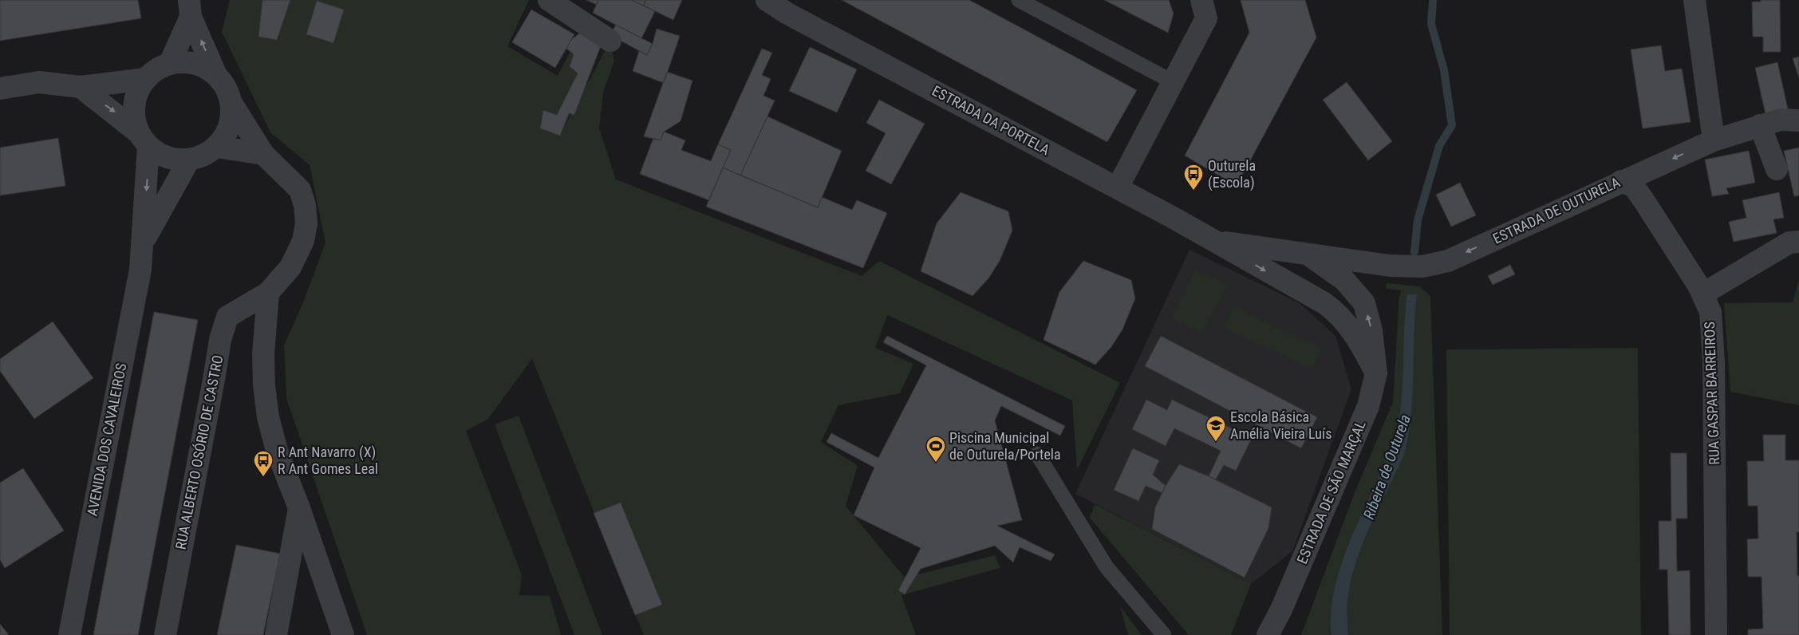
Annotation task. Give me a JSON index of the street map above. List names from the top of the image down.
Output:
{
  "streets": {
    "street": [
      "ESTRADA DA PORTELA",
      "ESTRADA DE OUTURELA",
      "RUA GASPAR BARREIROS",
      "AVENIDA DOS CAVALEIROS",
      "RUA ALBERTO OSÓRIO DE CASTRO",
      "ESTRADA DE SÃO MARÇAL"
    ]
  },
  "crossings": [
    ["ESTRADA DA PORTELA", "ESTRADA DE SÃO MARÇAL"],
    ["ESTRADA DE OUTURELA", "RUA GASPAR BARREIROS"],
    ["ESTRADA DE OUTURELA", "ESTRADA DE SÃO MARÇAL"],
    ["AVENIDA DOS CAVALEIROS", "RUA ALBERTO OSÓRIO DE CASTRO"]
  ],
  "one_way": ["ESTRADA DE OUTURELA"],
  "water": ["Ribeira de Outurela"],
  "places": {
    "bus stop": ["Outurela (Escola)", "R Ant Navarro (X) R Ant Gomes Leal"],
    "school or university": ["Escola Básica Amélia Vieira Luís"],
    "sports": ["Piscina Municipal de Outurela/Portela"]
  }
}
